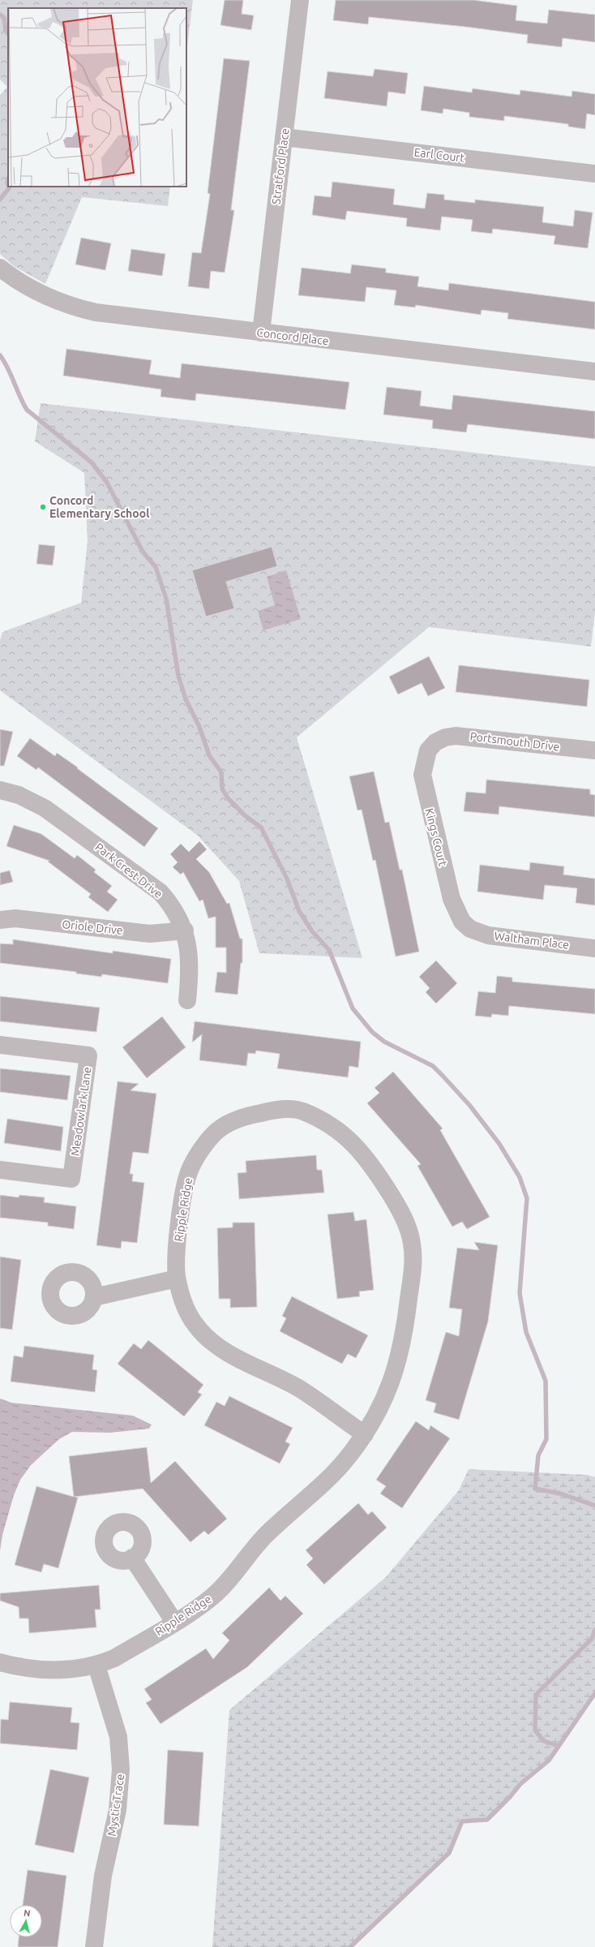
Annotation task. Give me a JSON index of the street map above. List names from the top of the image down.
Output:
{
  "streets": {
    "street": [
      "Earl Court",
      "Stratford Place",
      "Concord Place",
      "Portsmouth Drive",
      "Kings Court",
      "Park Crest Drive",
      "Oriole Drive",
      "Waltham Place",
      "Meadowlark Lane",
      "Ripple Ridge",
      "Mystic Trace"
    ]
  },
  "crossings": [
    ["Earl Court", "Stratford Place"],
    ["Stratford Place", "Concord Place"],
    ["Portsmouth Drive", "Kings Court"],
    ["Kings Court", "Waltham Place"],
    ["Park Crest Drive", "Oriole Drive"],
    ["Ripple Ridge", "Mystic Trace"]
  ],
  "places": ["Concord Elementary School"],
  "north": "top"
}
